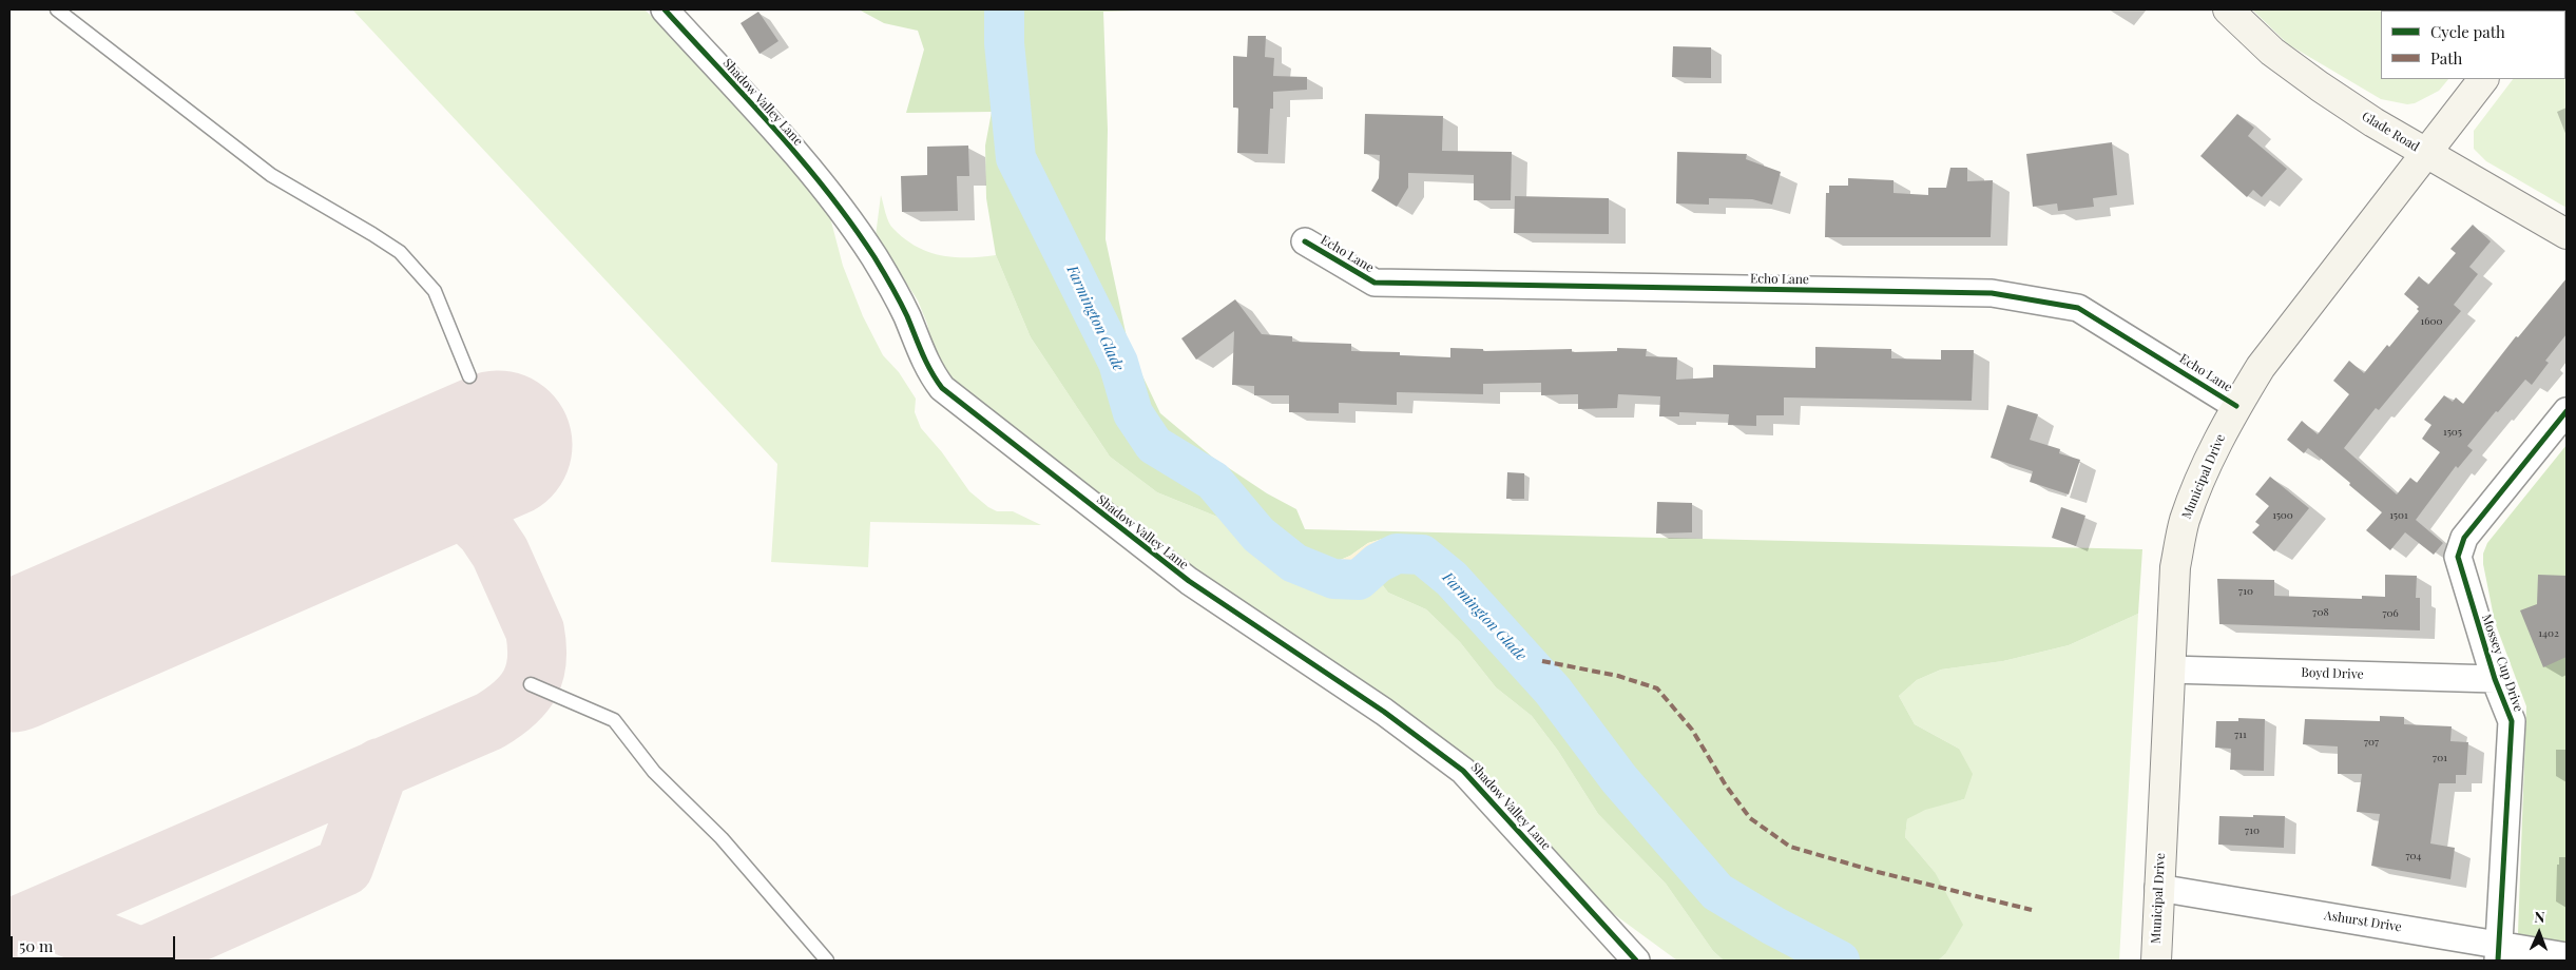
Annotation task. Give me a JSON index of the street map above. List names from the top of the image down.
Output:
{
  "streets": {
    "main road": ["Glade Road", "Municipal Drive"],
    "street": [
      "Shadow Valley Lane",
      "Echo Lane",
      "Mossey Cup Drive",
      "Boyd Drive",
      "Ashurst Drive"
    ]
  },
  "crossings": [
    ["Glade Road", "Municipal Drive"],
    ["Echo Lane", "Municipal Drive"],
    ["Municipal Drive", "Boyd Drive"],
    ["Municipal Drive", "Ashurst Drive"],
    ["Mossey Cup Drive", "Boyd Drive"],
    ["Mossey Cup Drive", "Ashurst Drive"]
  ],
  "water": ["Farmington Glade"],
  "house_numbers": [
    "1600",
    "1505",
    "1500",
    "1501",
    "710",
    "708",
    "706",
    "1402",
    "711",
    "707",
    "701",
    "710",
    "704"
  ],
  "legend": ["Cycle path", "Path"],
  "scale_bar": "50 m",
  "north": "top"
}
